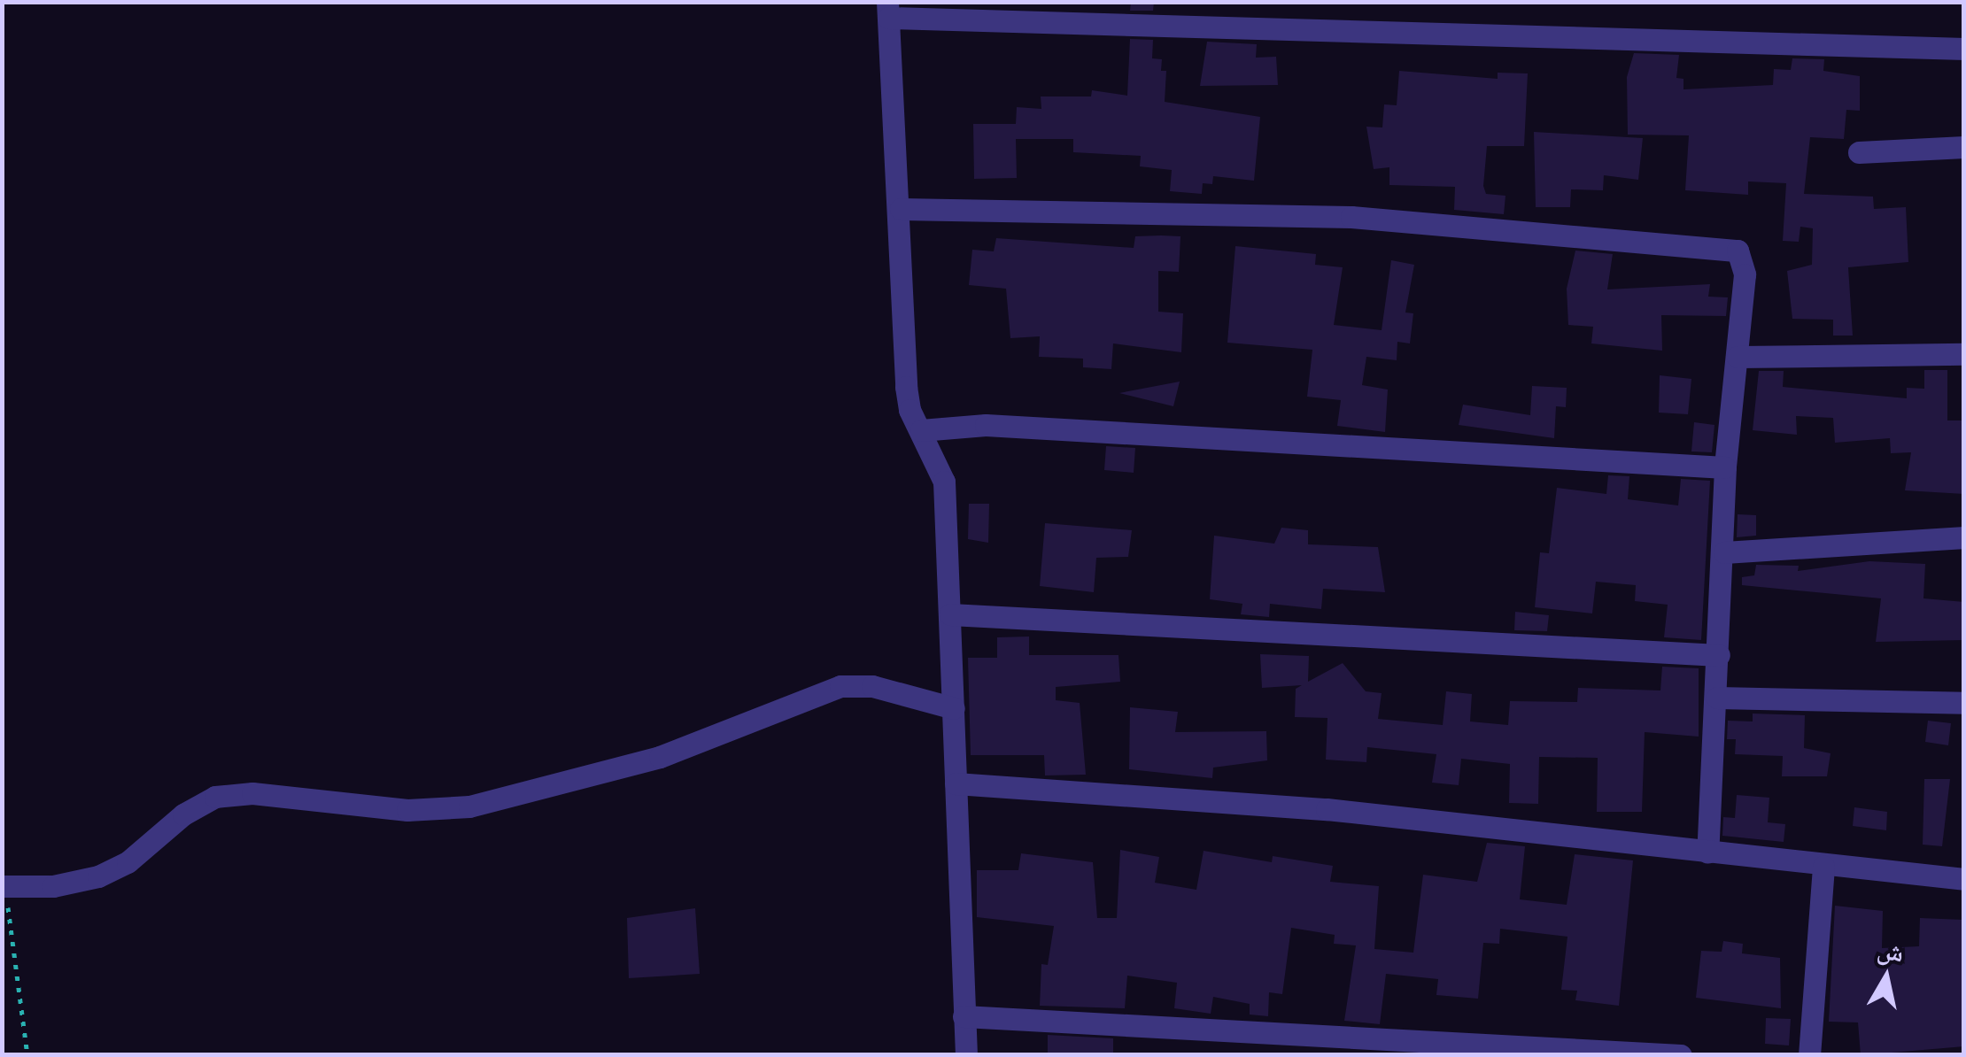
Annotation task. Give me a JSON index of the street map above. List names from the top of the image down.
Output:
{
  "north": "top"
}
